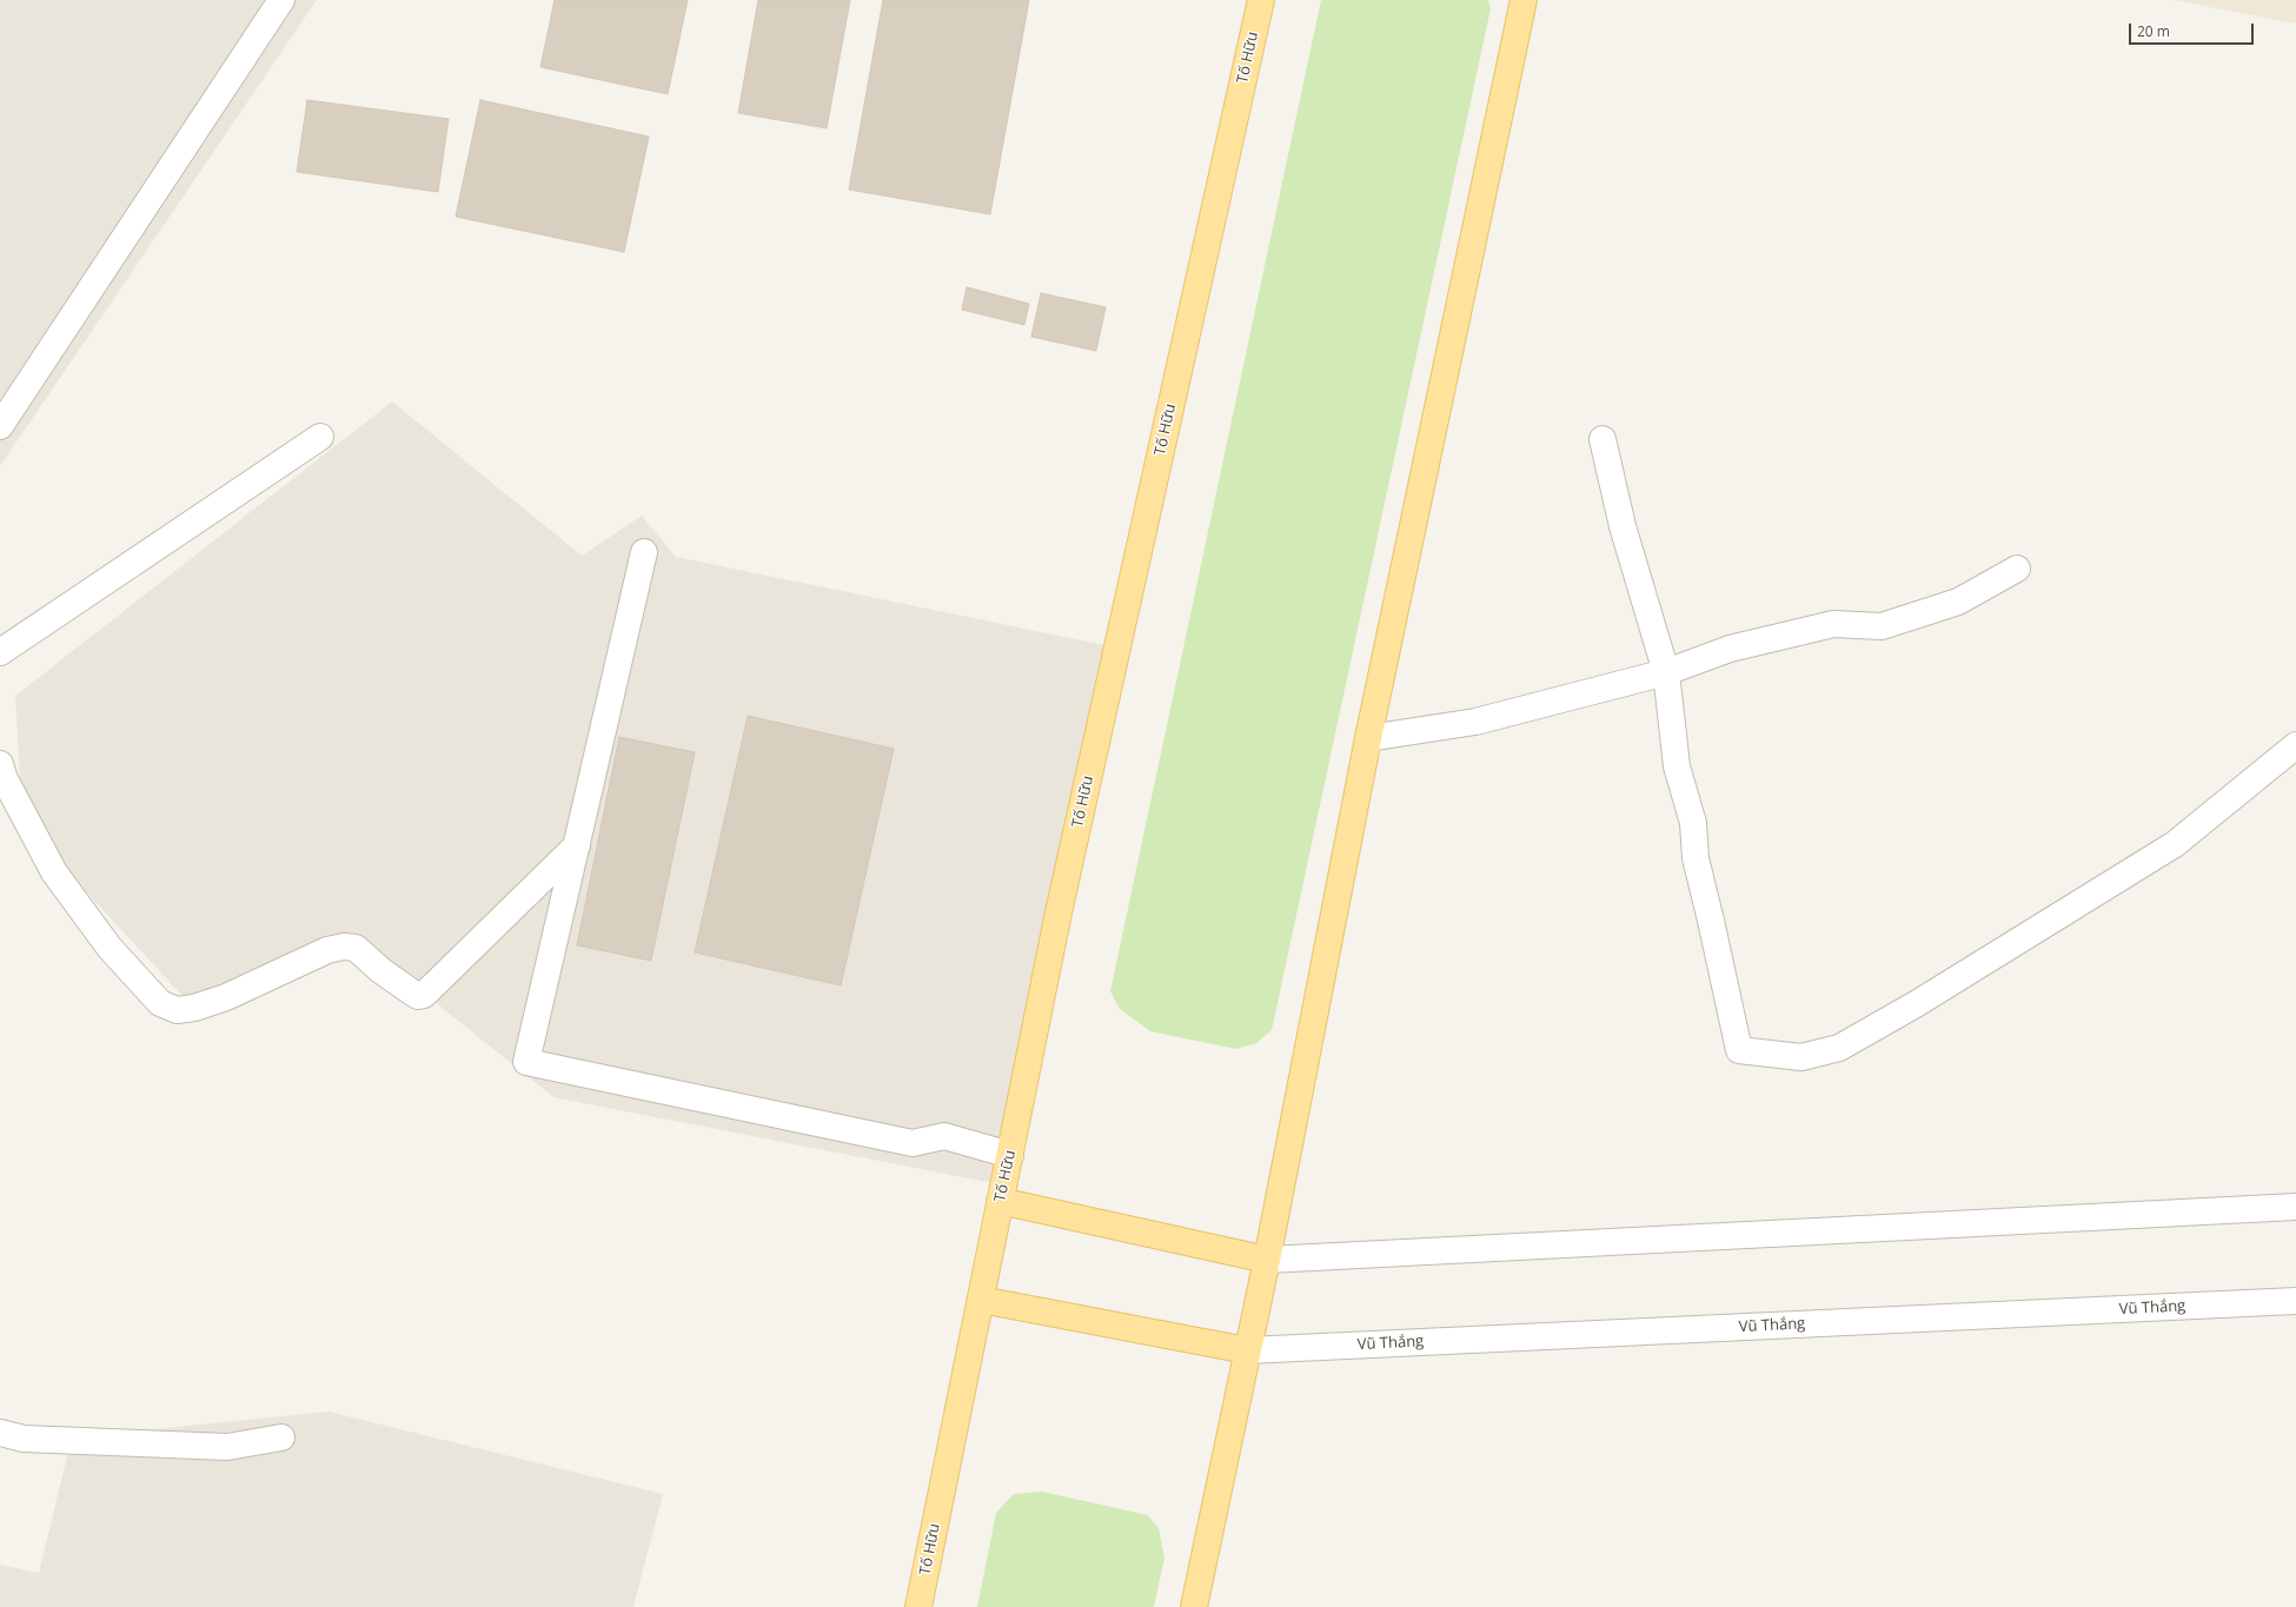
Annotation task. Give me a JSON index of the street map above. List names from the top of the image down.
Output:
{
  "streets": {
    "main road": ["Tố Hữu"],
    "street": ["Vũ Thắng"]
  },
  "scale_bar": "20 m"
}
